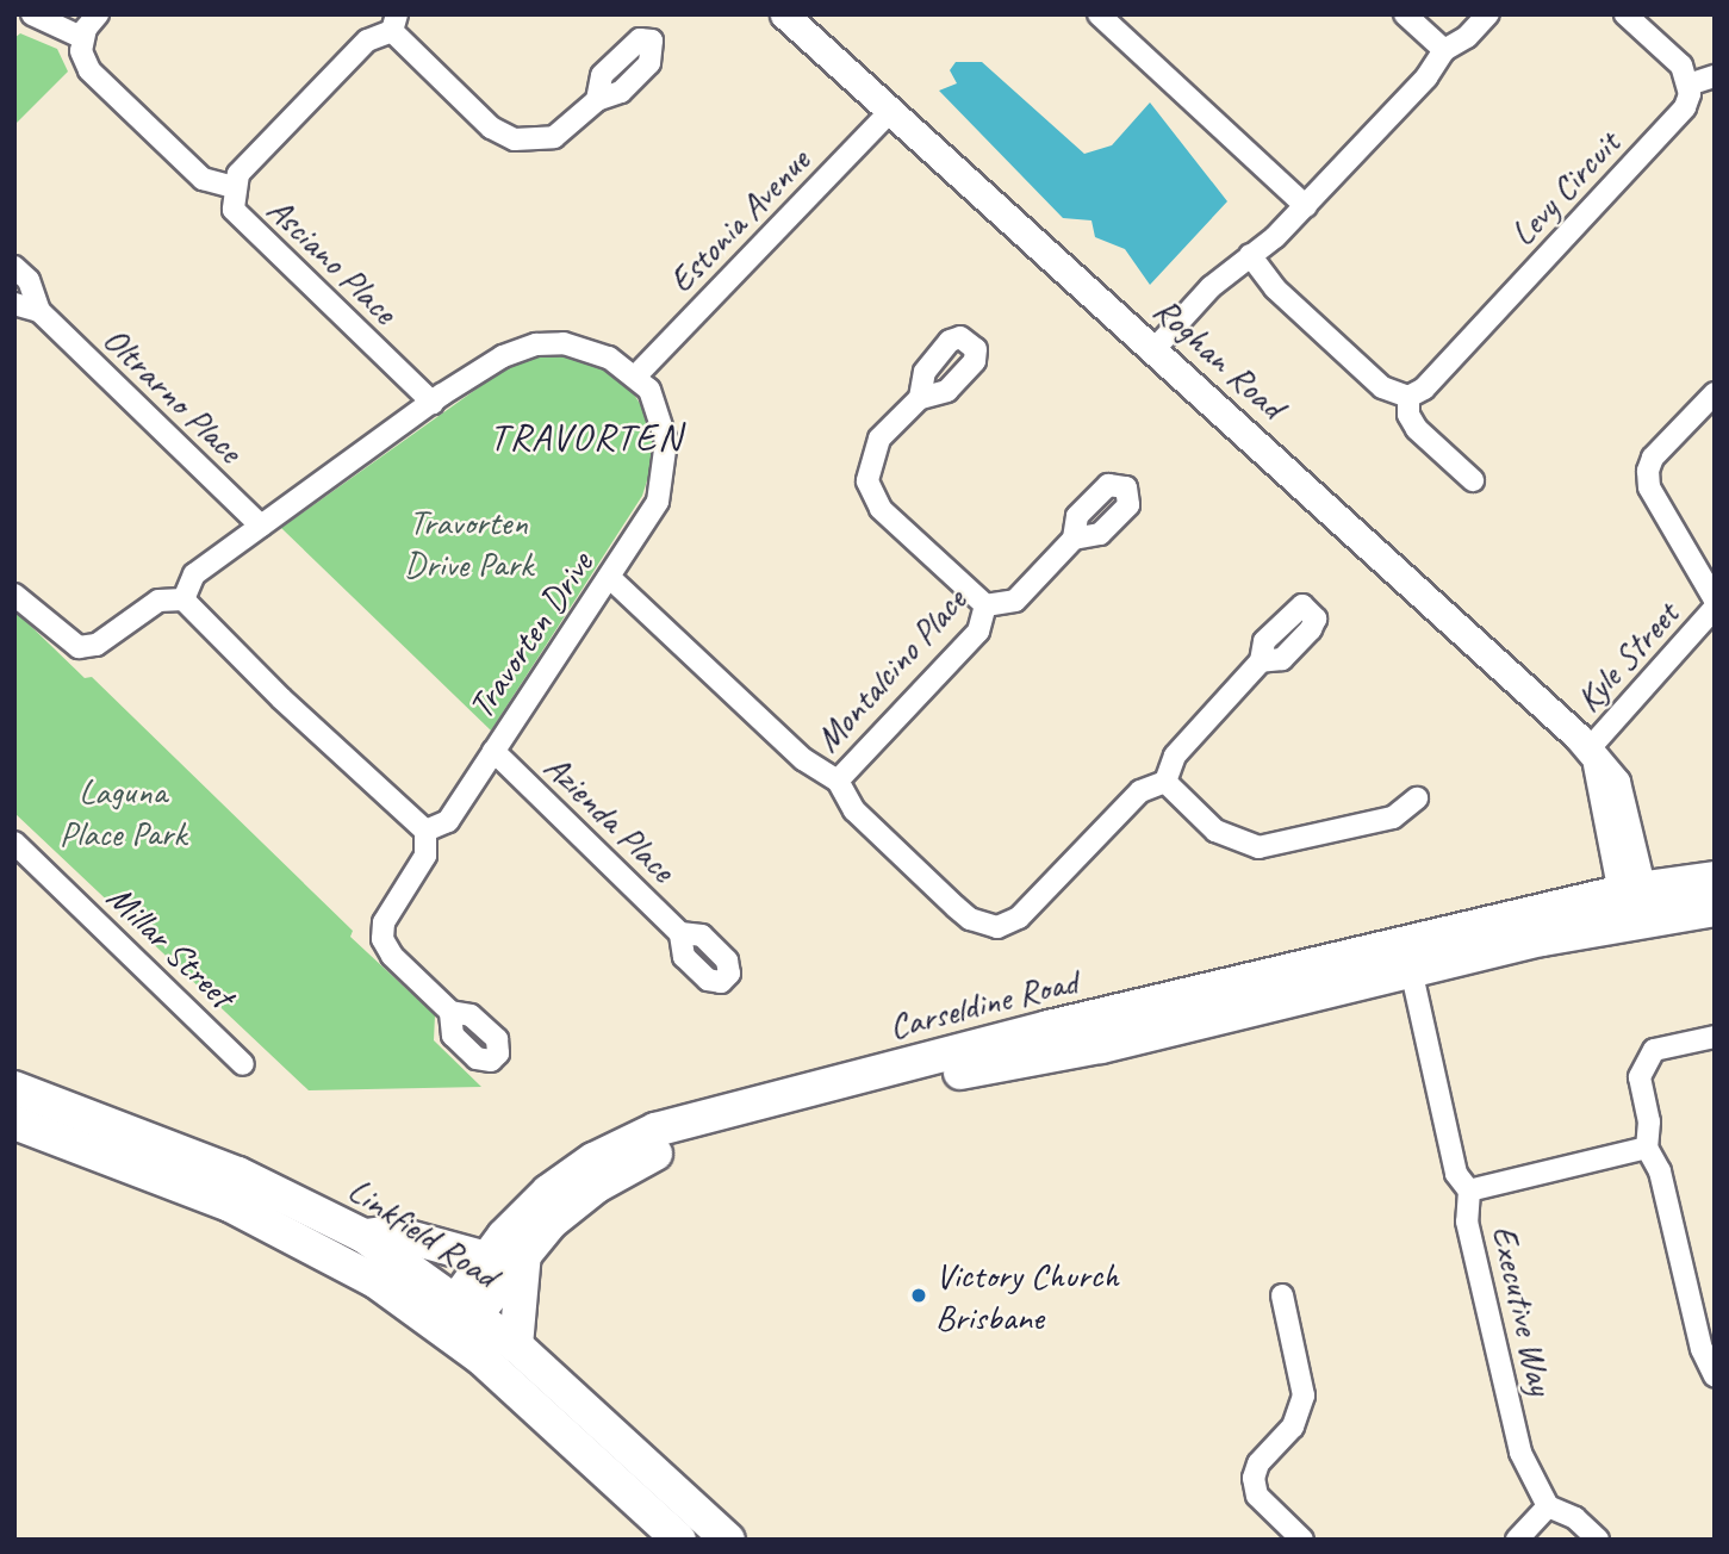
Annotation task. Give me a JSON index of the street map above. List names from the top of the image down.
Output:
{
  "streets": {
    "main road": ["Carseldine Road", "Linkfield Road"],
    "street": [
      "Levy Circuit",
      "Estonia Avenue",
      "Asciano Place",
      "Roghan Road",
      "Oltrarno Place",
      "Travorten Drive",
      "Kyle Street",
      "Montalcino Place",
      "Azienda Place",
      "Millar Street",
      "Executive Way"
    ]
  },
  "crossings": [
    ["Estonia Avenue", "Roghan Road"],
    ["Estonia Avenue", "Travorten Drive"],
    ["Asciano Place", "Travorten Drive"],
    ["Roghan Road", "Kyle Street"],
    ["Roghan Road", "Carseldine Road"],
    ["Oltrarno Place", "Travorten Drive"],
    ["Travorten Drive", "Montalcino Place"],
    ["Travorten Drive", "Azienda Place"],
    ["Carseldine Road", "Linkfield Road"],
    ["Carseldine Road", "Executive Way"]
  ],
  "districts": ["TRAVORTEN"],
  "parks": ["Travorten Drive Park", "Laguna Place Park"],
  "places": ["Victory Church Brisbane"]
}
